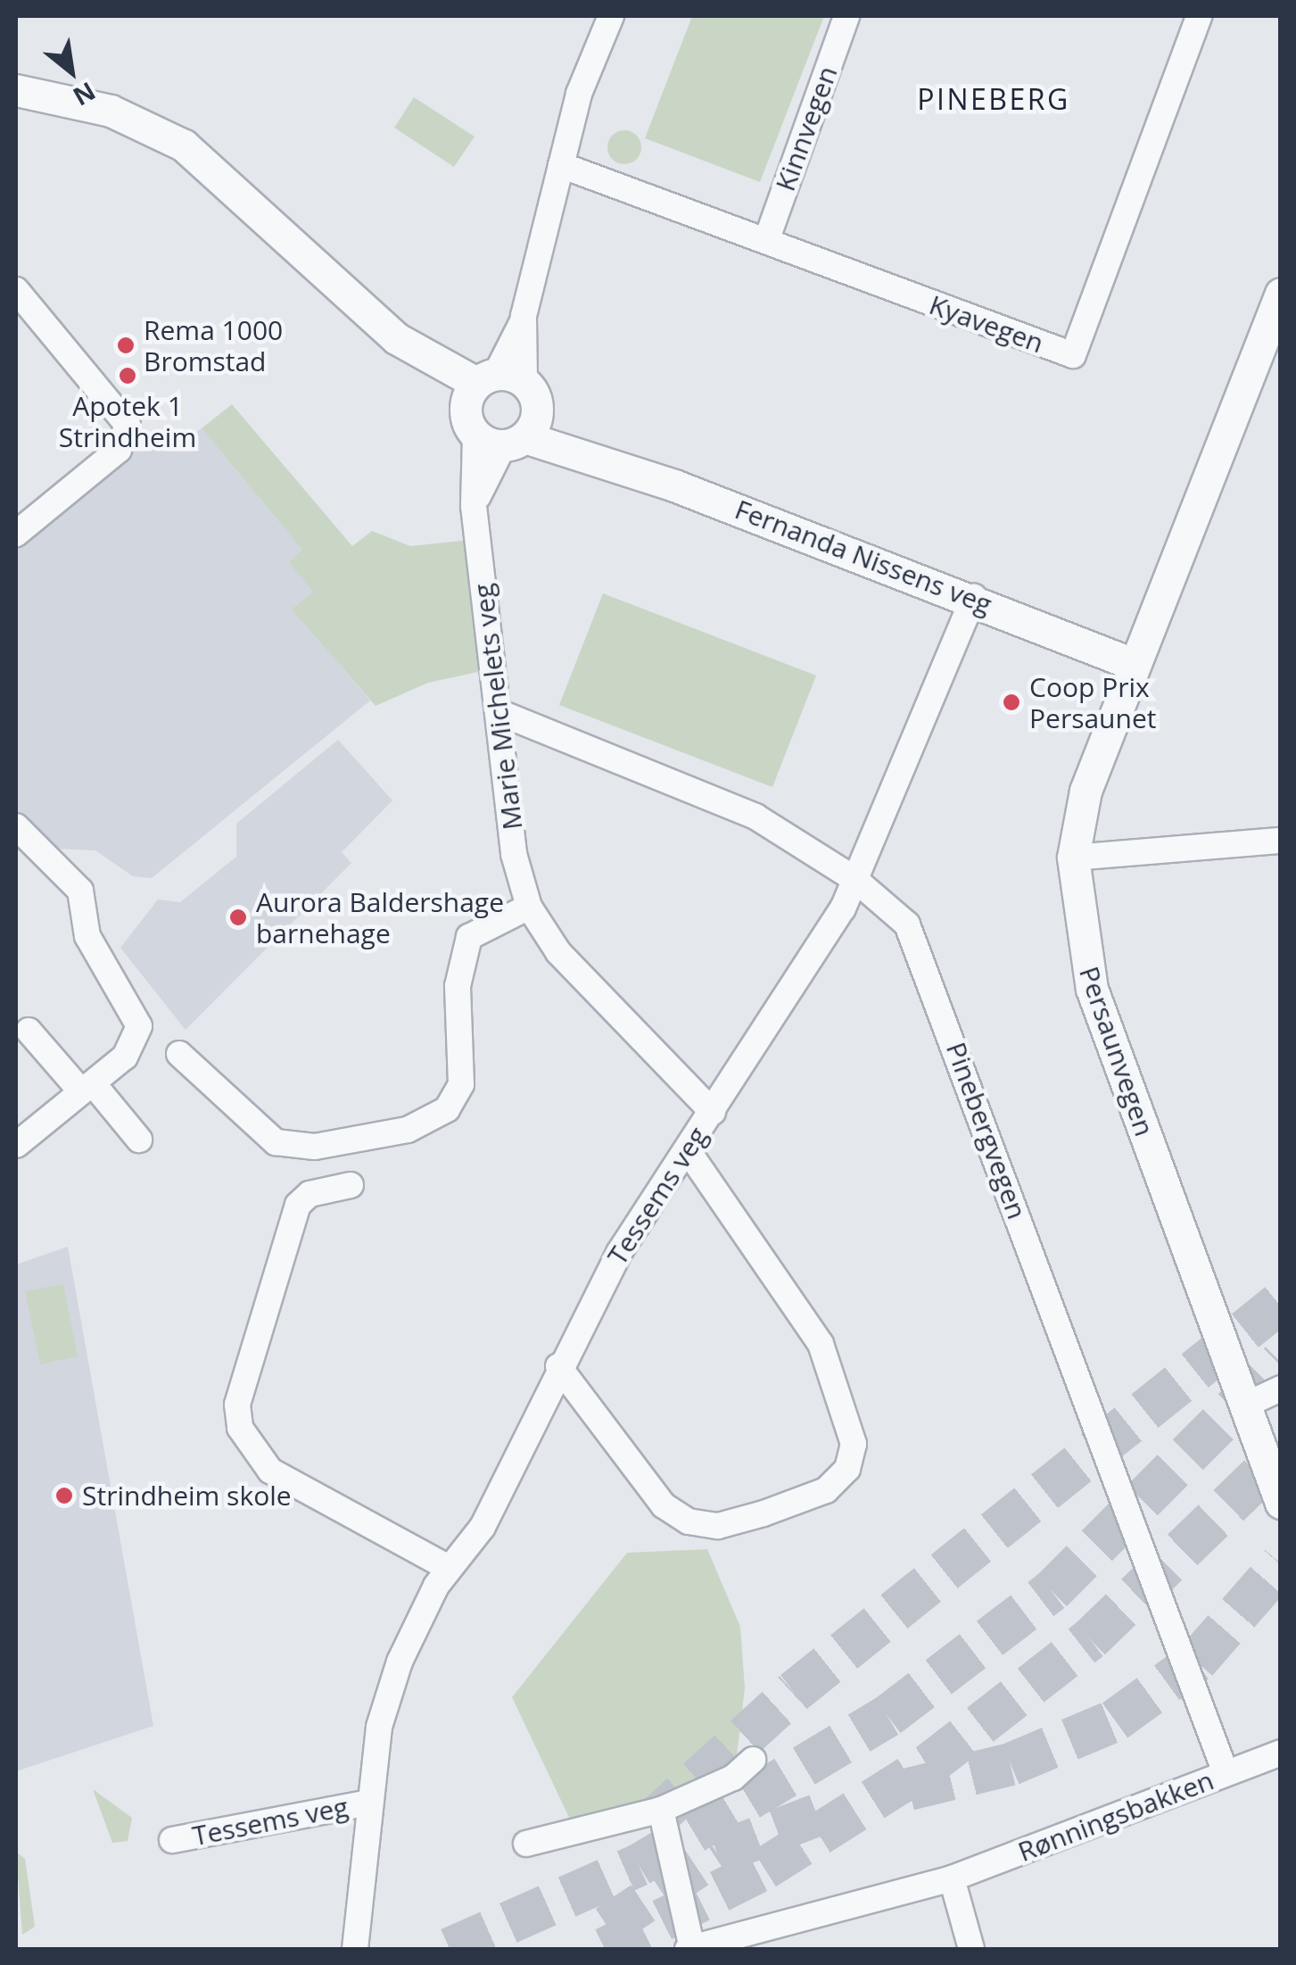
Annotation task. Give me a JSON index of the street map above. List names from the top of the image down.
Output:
{
  "streets": {
    "street": [
      "Kinnvegen",
      "Kyavegen",
      "Fernanda Nissens veg",
      "Marie Michelets veg",
      "Persaunvegen",
      "Pinebergvegen",
      "Tessems veg",
      "Rønningsbakken"
    ]
  },
  "crossings": [
    ["Kinnvegen", "Kyavegen"],
    ["Kyavegen", "Marie Michelets veg"],
    ["Fernanda Nissens veg", "Marie Michelets veg"],
    ["Fernanda Nissens veg", "Persaunvegen"],
    ["Fernanda Nissens veg", "Tessems veg"],
    ["Marie Michelets veg", "Pinebergvegen"],
    ["Marie Michelets veg", "Tessems veg"],
    ["Pinebergvegen", "Tessems veg"],
    ["Pinebergvegen", "Rønningsbakken"]
  ],
  "districts": ["PINEBERG"],
  "places": [
    "Rema 1000 Bromstad",
    "Apotek 1 Strindheim",
    "Coop Prix Persaunet",
    "Aurora Baldershage barnehage",
    "Strindheim skole"
  ],
  "north": "bottom right"
}
